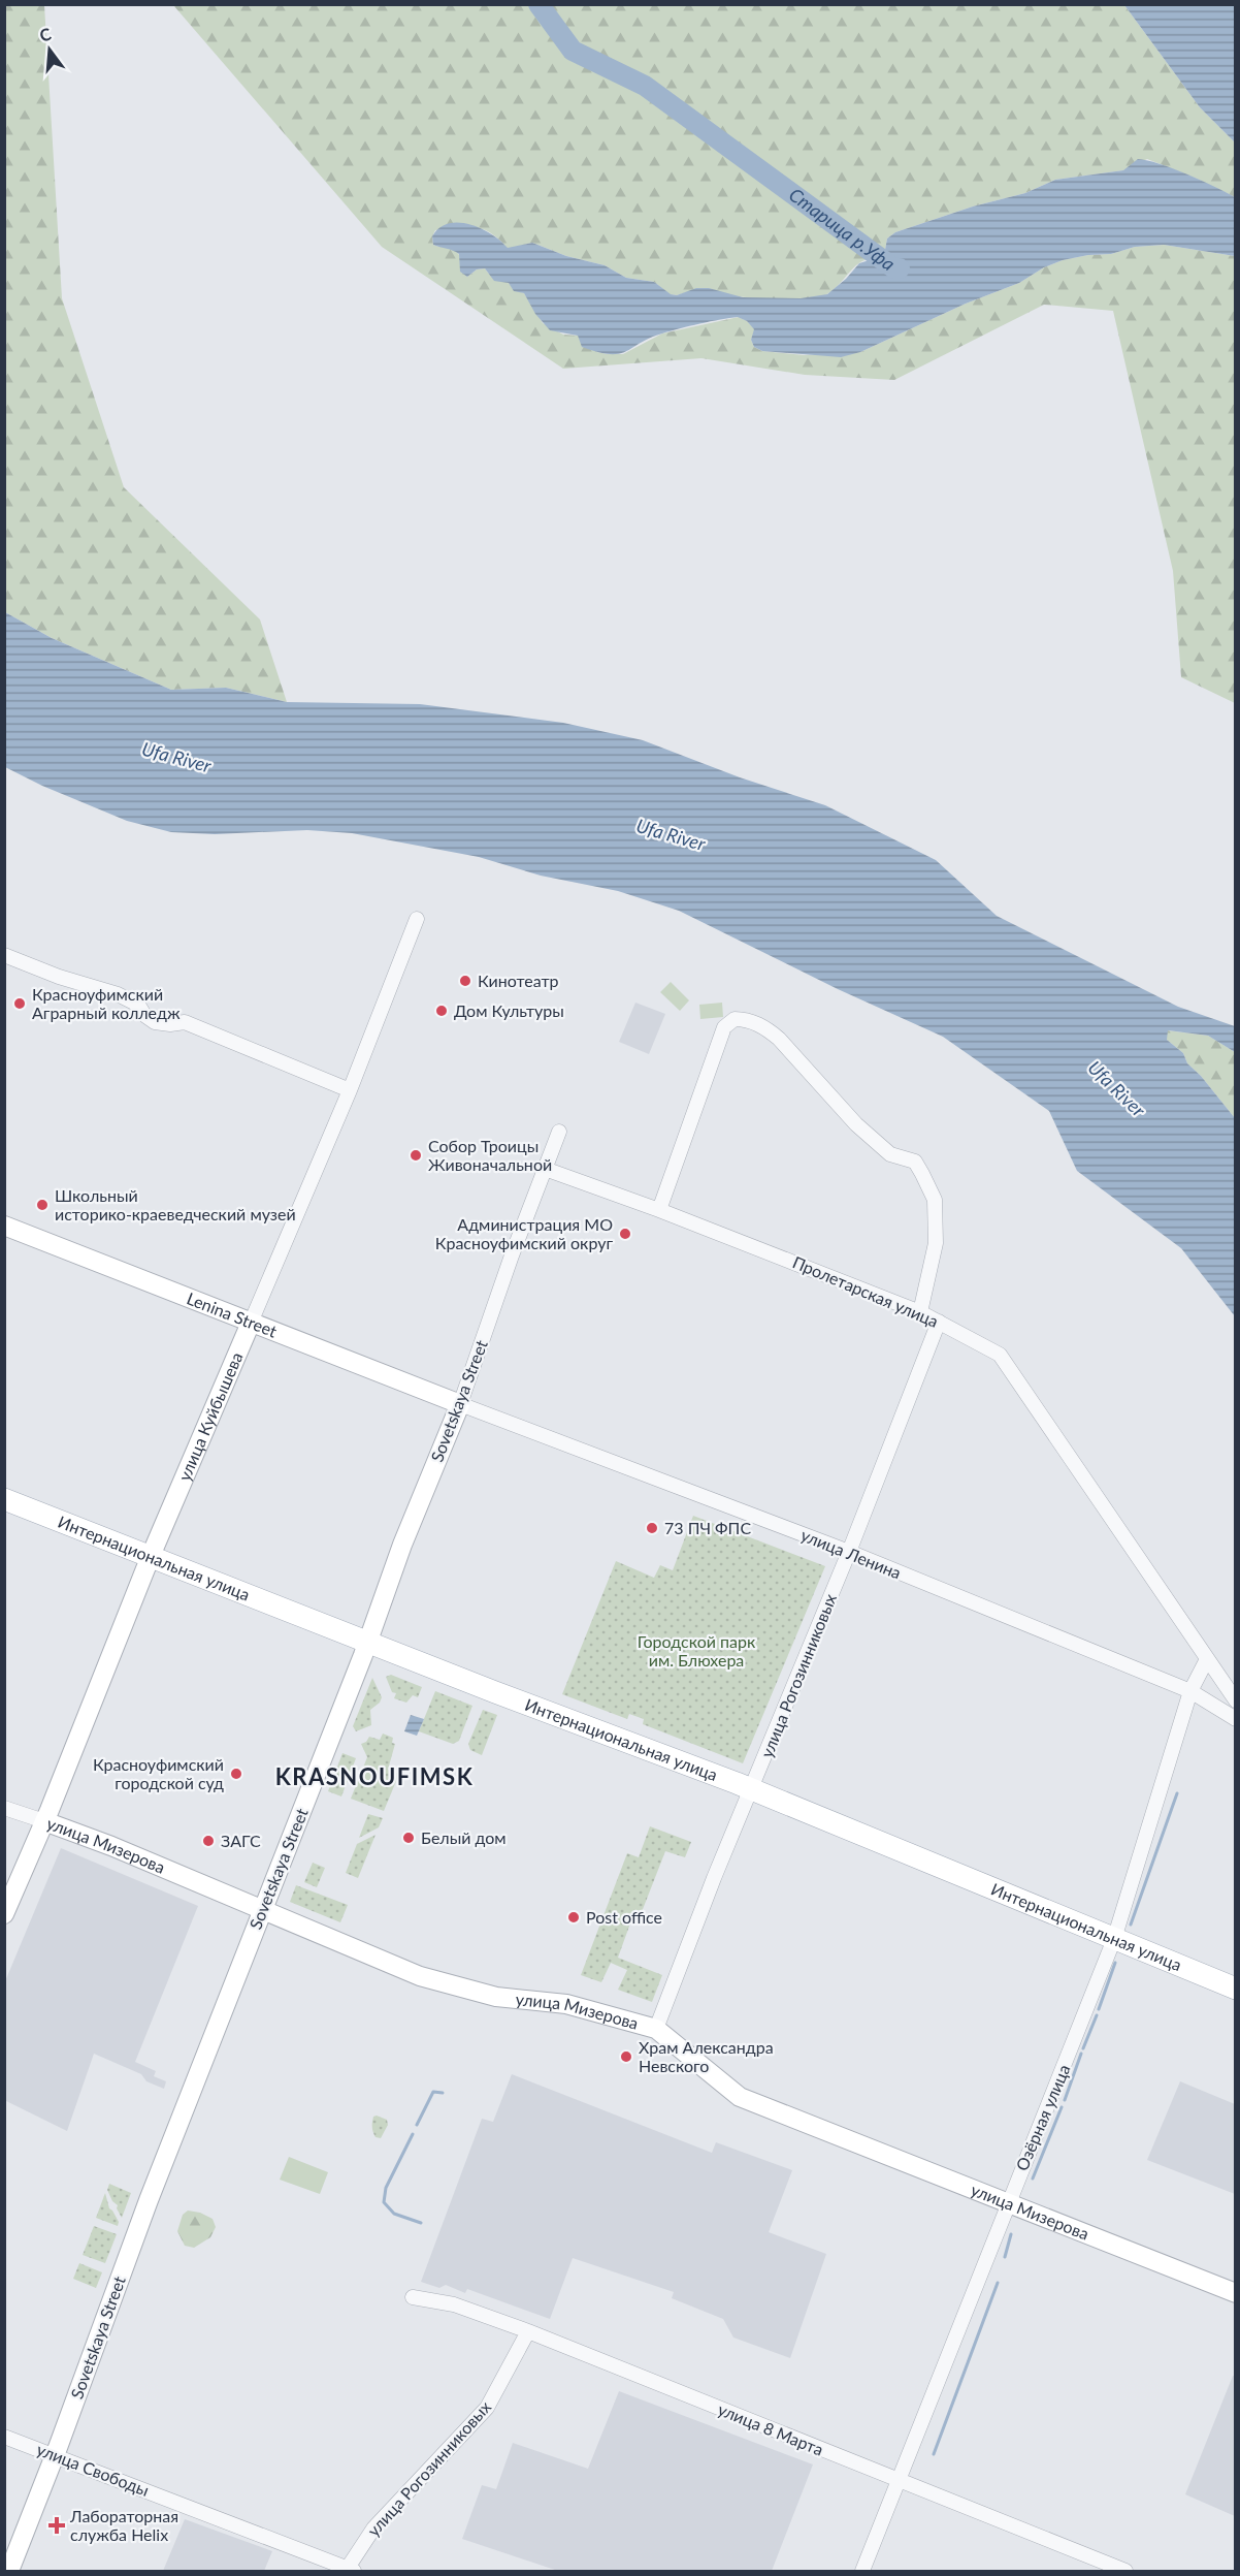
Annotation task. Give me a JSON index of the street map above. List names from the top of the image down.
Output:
{
  "streets": {
    "main road": [
      "Lenina Street",
      "Sovetskaya Street",
      "улица Куйбышева",
      "Интернациональная улица",
      "улица Мизерова"
    ],
    "street": [
      "Пролетарская улица",
      "улица Ленина",
      "улица Рогозинниковых",
      "Озёрная улица",
      "улица 8 Марта",
      "улица Свободы"
    ]
  },
  "crossings": [
    ["Пролетарская улица", "Sovetskaya Street"],
    ["Пролетарская улица", "улица Рогозинниковых"],
    ["Пролетарская улица", "Озёрная улица"],
    ["Lenina Street", "Sovetskaya Street"],
    ["Lenina Street", "улица Куйбышева"],
    ["Lenina Street", "улица Ленина"],
    ["Sovetskaya Street", "улица Ленина"],
    ["Sovetskaya Street", "Интернациональная улица"],
    ["Sovetskaya Street", "улица Мизерова"],
    ["Sovetskaya Street", "улица Свободы"],
    ["улица Куйбышева", "Интернациональная улица"],
    ["улица Куйбышева", "улица Мизерова"],
    ["улица Ленина", "улица Рогозинниковых"],
    ["улица Ленина", "Озёрная улица"],
    ["Интернациональная улица", "улица Рогозинниковых"],
    ["Интернациональная улица", "Озёрная улица"],
    ["улица Рогозинниковых", "улица Мизерова"],
    ["улица Рогозинниковых", "улица 8 Марта"],
    ["улица Рогозинниковых", "улица Свободы"],
    ["улица Мизерова", "Озёрная улица"],
    ["Озёрная улица", "улица 8 Марта"]
  ],
  "districts": ["KRASNOUFIMSK"],
  "water": ["Старица р.Уфа", "Ufa River"],
  "parks": ["Городской парк им. Блюхера"],
  "places": {
    "other": [
      "Кинотеатр",
      "Красноуфимский Аграрный колледж",
      "Дом Культуры",
      "Собор Троицы Живоначальной",
      "Школьный историко-краеведческий музей",
      "Администрация МО Красноуфимский округ",
      "73 ПЧ ФПС",
      "Красноуфимский городской суд",
      "Белый дом",
      "ЗАГС",
      "Post office",
      "Храм Александра Невского"
    ],
    "health": ["Лабораторная служба Helix"]
  },
  "north": "top"
}
